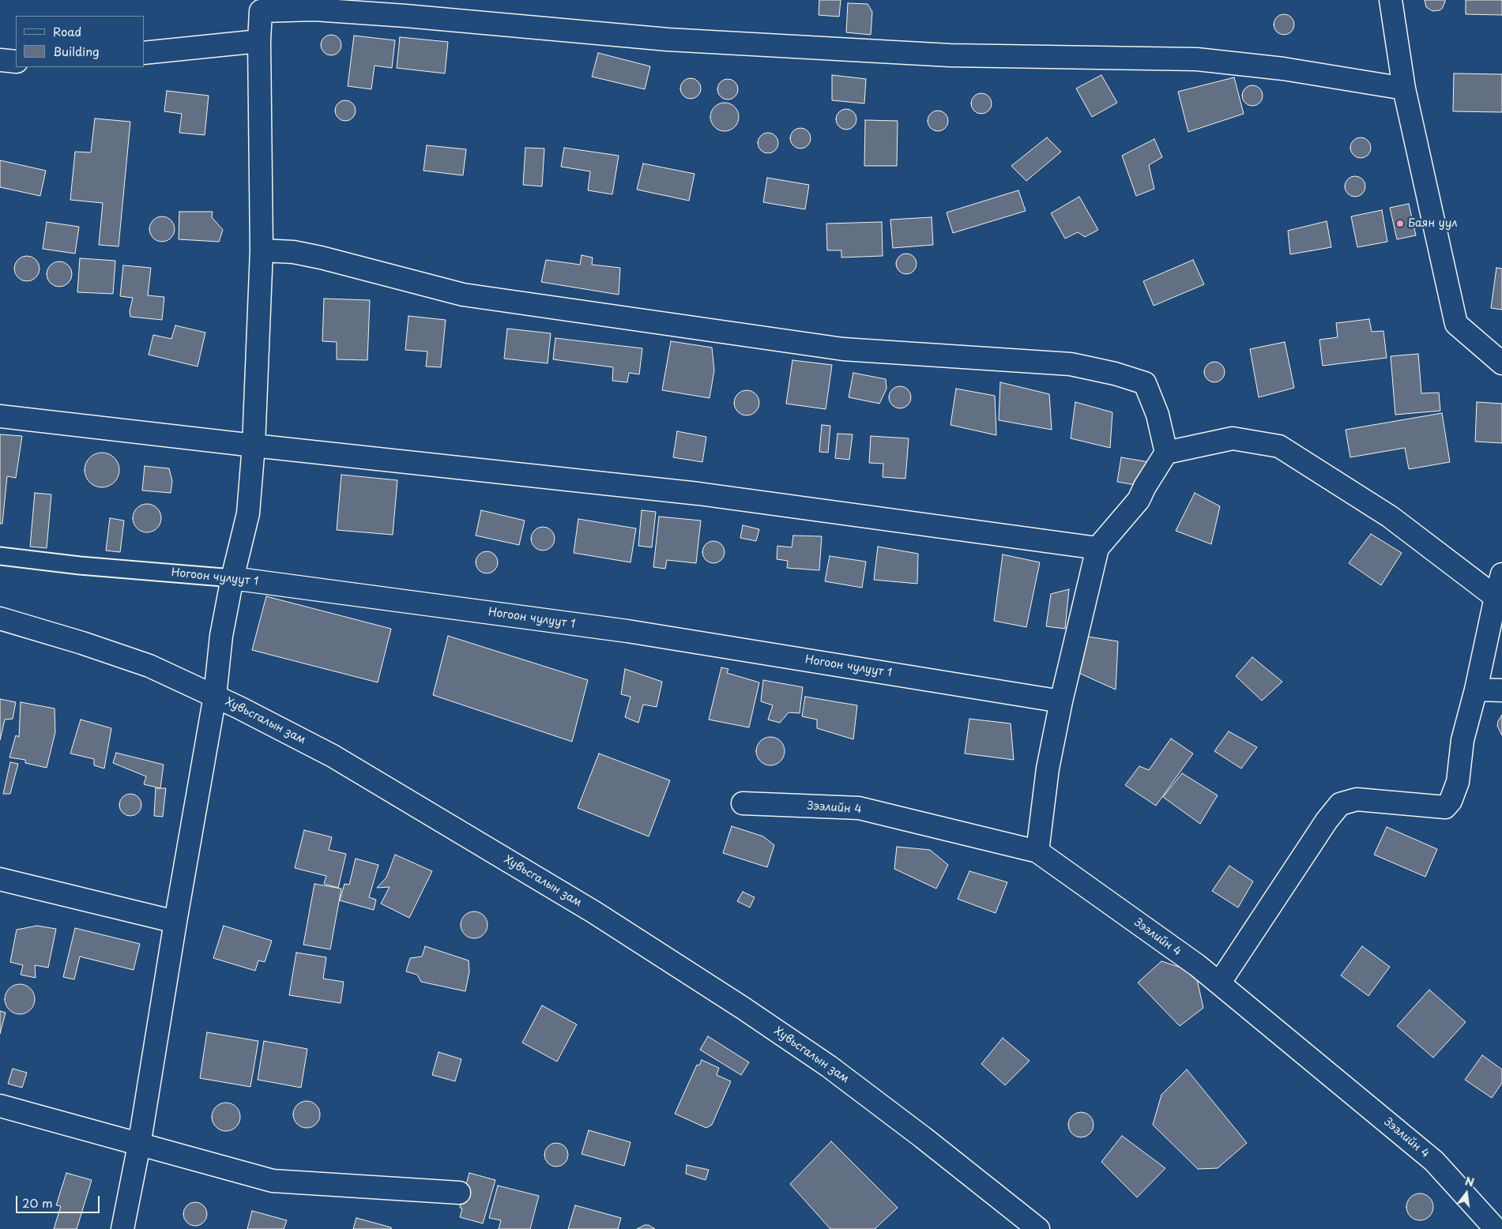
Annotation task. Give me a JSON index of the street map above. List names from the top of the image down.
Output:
{
  "streets": {
    "street": ["Ногоон чулуут 1", "Хувьсгалын зам", "Зээлийн 4"]
  },
  "places": ["Баян уул"],
  "legend": ["Road", "Building"],
  "scale_bar": "20 m",
  "north": "top"
}
